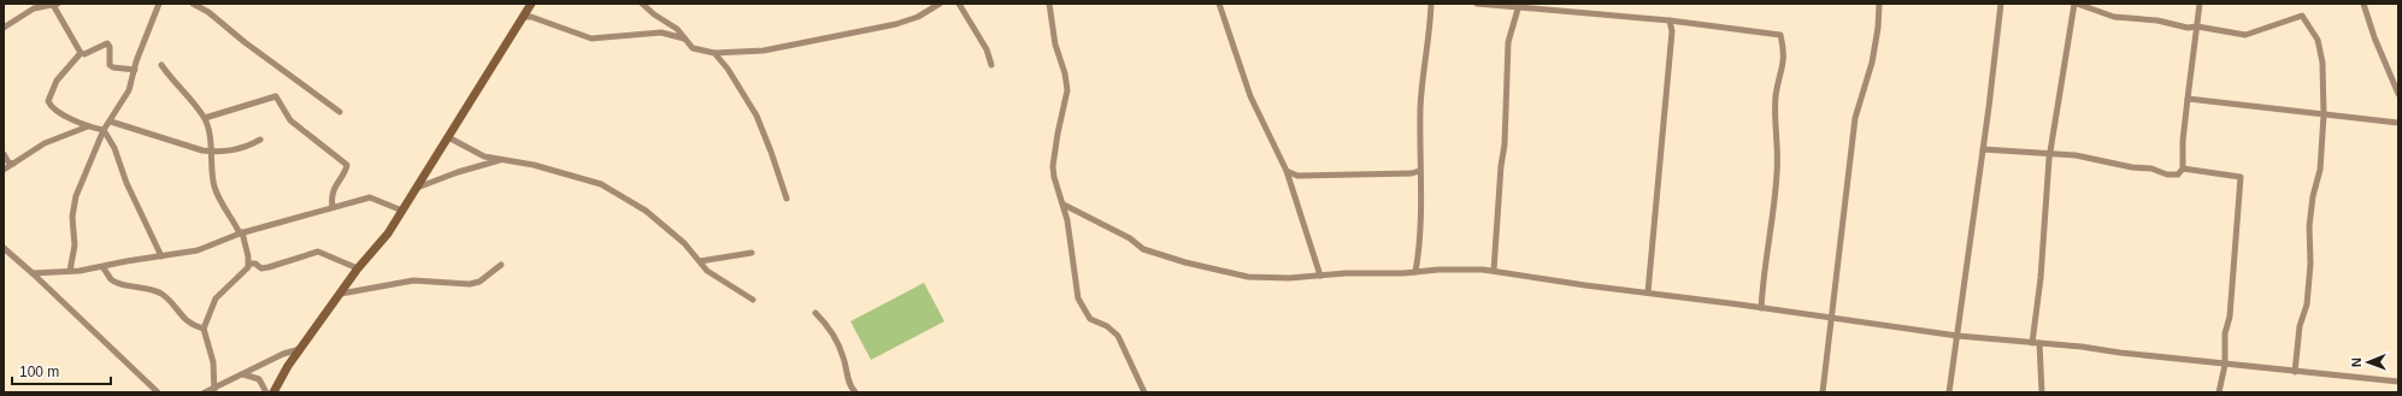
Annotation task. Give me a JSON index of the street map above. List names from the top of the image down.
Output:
{
  "scale_bar": "100 m",
  "north": "left"
}
